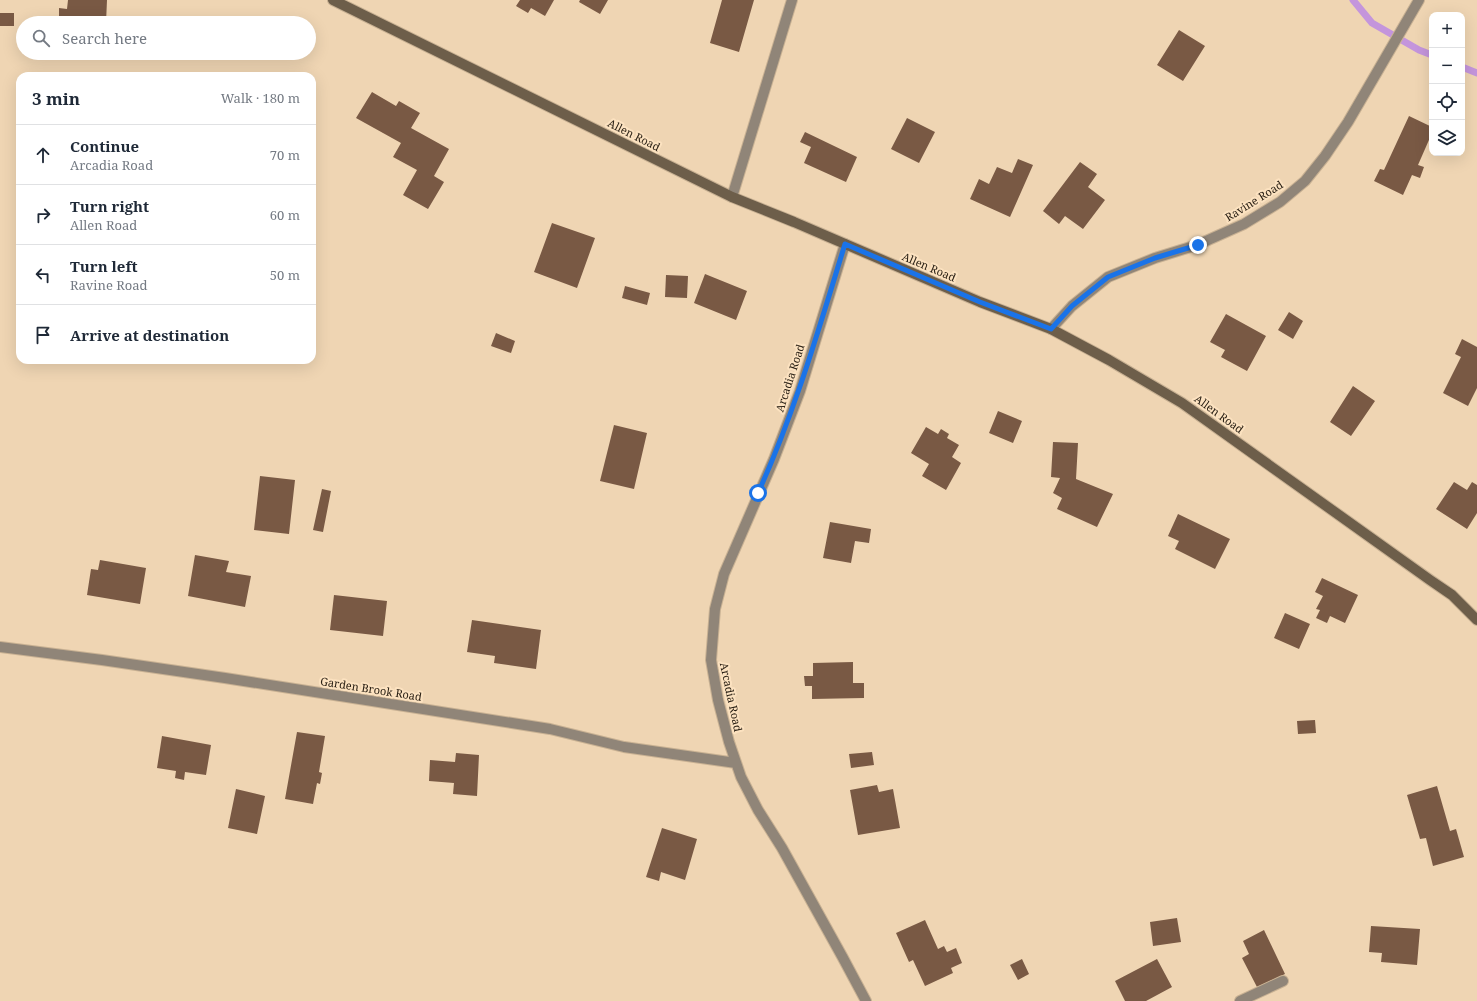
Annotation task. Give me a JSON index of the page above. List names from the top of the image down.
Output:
{
  "streets": {
    "street": [
      "Allen Road",
      "Ravine Road",
      "Arcadia Road",
      "Garden Brook Road"
    ]
  },
  "crossings": [
    ["Allen Road", "Ravine Road"],
    ["Allen Road", "Arcadia Road"],
    ["Arcadia Road", "Garden Brook Road"]
  ],
  "page": {
    "map_buttons": ["+", "−"],
    "search": "Search here",
    "heading": ["3 min", "Walk · 180 m"],
    "list": [
      ["Continue", "Arcadia Road", "70 m"],
      ["Turn right", "Allen Road", "60 m"],
      ["Turn left", "Ravine Road", "50 m"],
      "Arrive at destination"
    ]
  }
}
